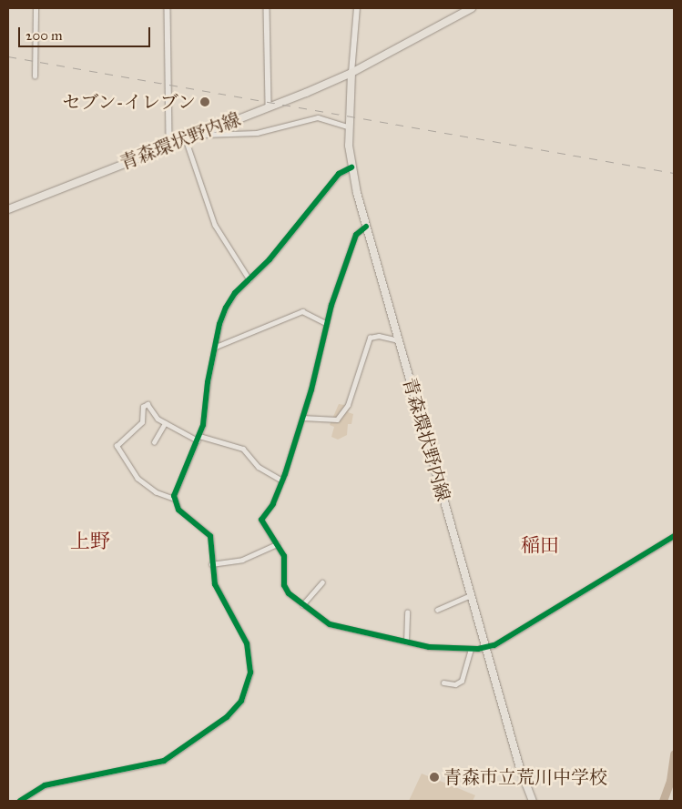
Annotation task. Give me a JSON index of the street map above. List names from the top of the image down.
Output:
{
  "streets": {
    "main road": ["青森環状野内線"]
  },
  "districts": ["上野", "稲田"],
  "places": ["セブン-イレブン", "青森市立荒川中学校"],
  "scale_bar": "200 m"
}
